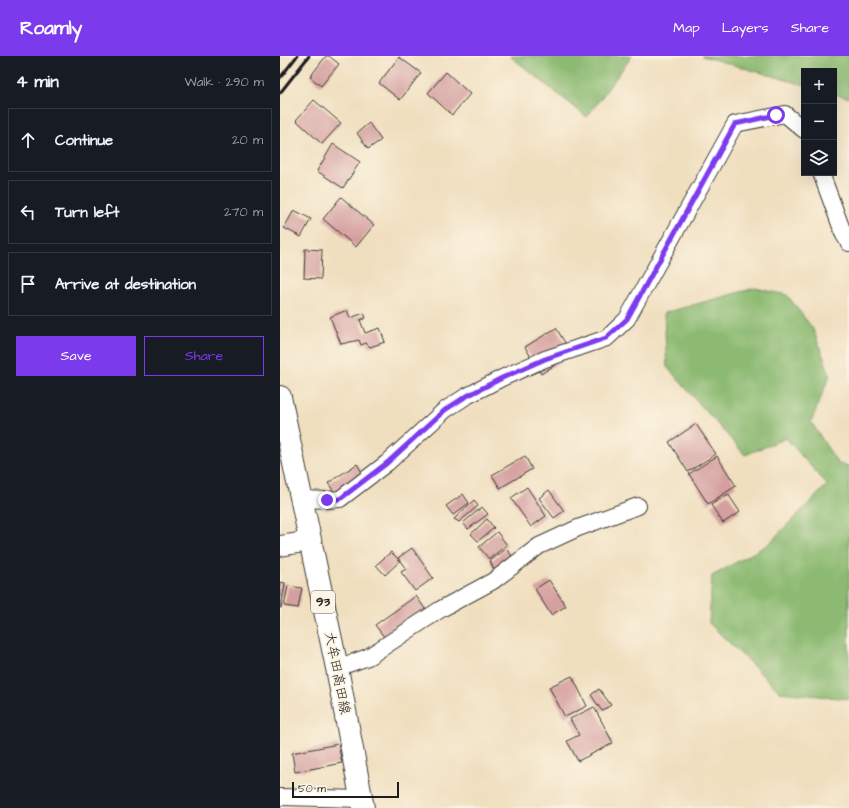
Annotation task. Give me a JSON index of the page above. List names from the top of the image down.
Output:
{
  "streets": {
    "main road": ["93", "大牟田高田線"]
  },
  "scale_bar": "50 m",
  "page": {
    "header": "Roamly",
    "nav": ["Map", "Layers", "Share"],
    "heading": ["4 min", "Walk · 290 m"],
    "map_buttons": ["+", "−"],
    "list": [
      ["Continue", "20 m"],
      ["Turn left", "270 m"],
      "Arrive at destination"
    ],
    "buttons": ["Save", "Share"],
    "scale": "50 m"
  }
}
